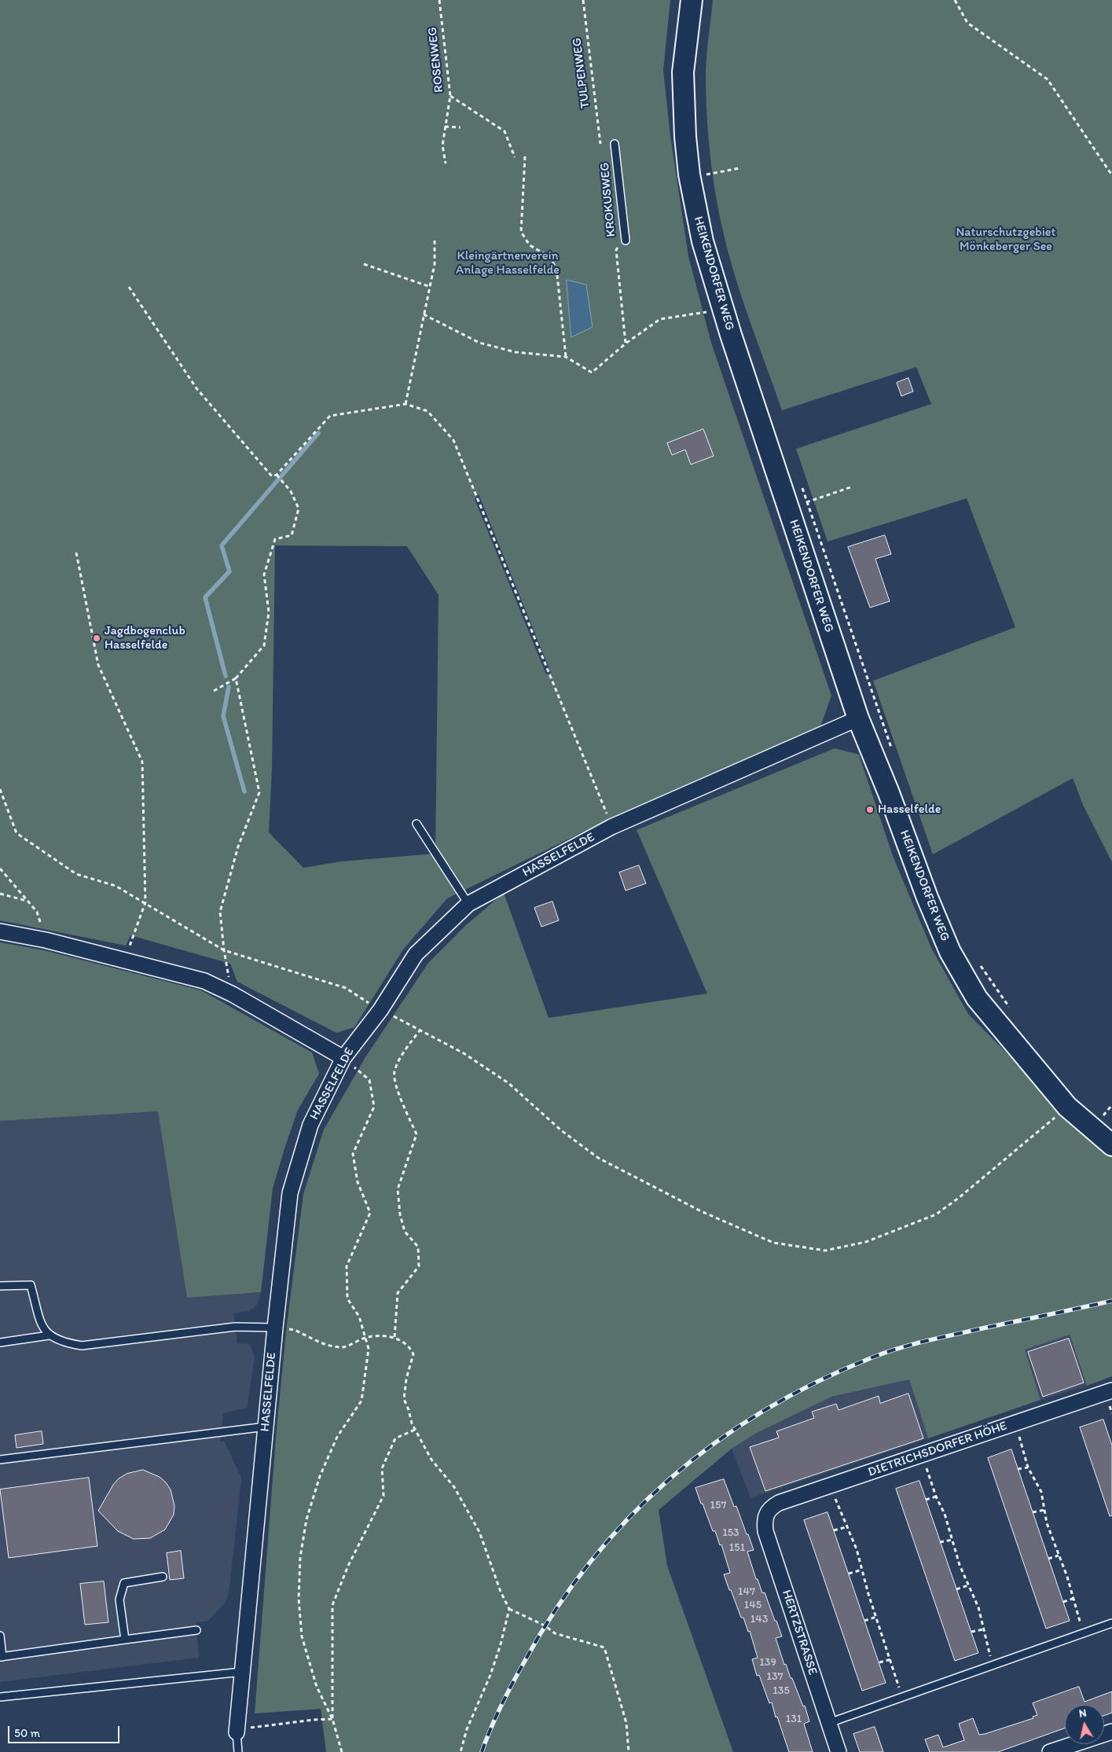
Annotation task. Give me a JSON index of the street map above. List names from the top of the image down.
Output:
{
  "streets": {
    "street": [
      "HEIKENDORFER WEG",
      "HASSELFELDE",
      "DIETRICHSDORFER HÖHE",
      "HERTZSTRASSE"
    ],
    "lane": ["KROKUSWEG"],
    "path": ["ROSENWEG", "TULPENWEG"]
  },
  "crossings": [
    ["HEIKENDORFER WEG", "HASSELFELDE"],
    ["DIETRICHSDORFER HÖHE", "HERTZSTRASSE"]
  ],
  "parks": ["Naturschutzgebiet Mönkeberger See", "Kleingärtnerverein Anlage Hasselfelde"],
  "places": ["Jagdbogenclub Hasselfelde", "Hasselfelde"],
  "house_numbers": [
    "157",
    "153",
    "151",
    "147",
    "145",
    "143",
    "139",
    "137",
    "135",
    "131"
  ],
  "scale_bar": "50 m",
  "north": "top"
}
